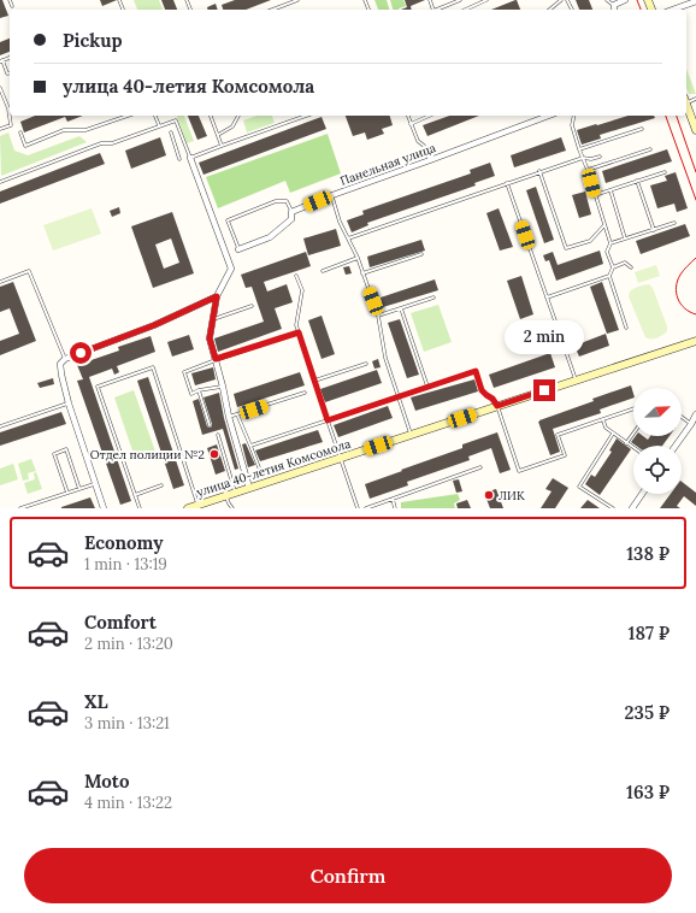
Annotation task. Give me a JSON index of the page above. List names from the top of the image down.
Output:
{
  "streets": {
    "main road": ["улица 40-летия Комсомола"],
    "street": ["Панельная улица"]
  },
  "places": ["Отдел полиции №2", "ЛИК"],
  "north": "top right",
  "page": {
    "banner": ["Pickup", "улица 40-летия Комсомола"],
    "bubble": "2 min",
    "list": [
      {
        "name": "Economy",
        "note": "1 min · 13:19",
        "value": "138 ₽"
      },
      {
        "name": "Comfort",
        "note": "2 min · 13:20",
        "value": "187 ₽"
      },
      {
        "name": "XL",
        "note": "3 min · 13:21",
        "value": "235 ₽"
      },
      {
        "name": "Moto",
        "note": "4 min · 13:22",
        "value": "163 ₽"
      }
    ],
    "buttons": "Confirm"
  }
}
